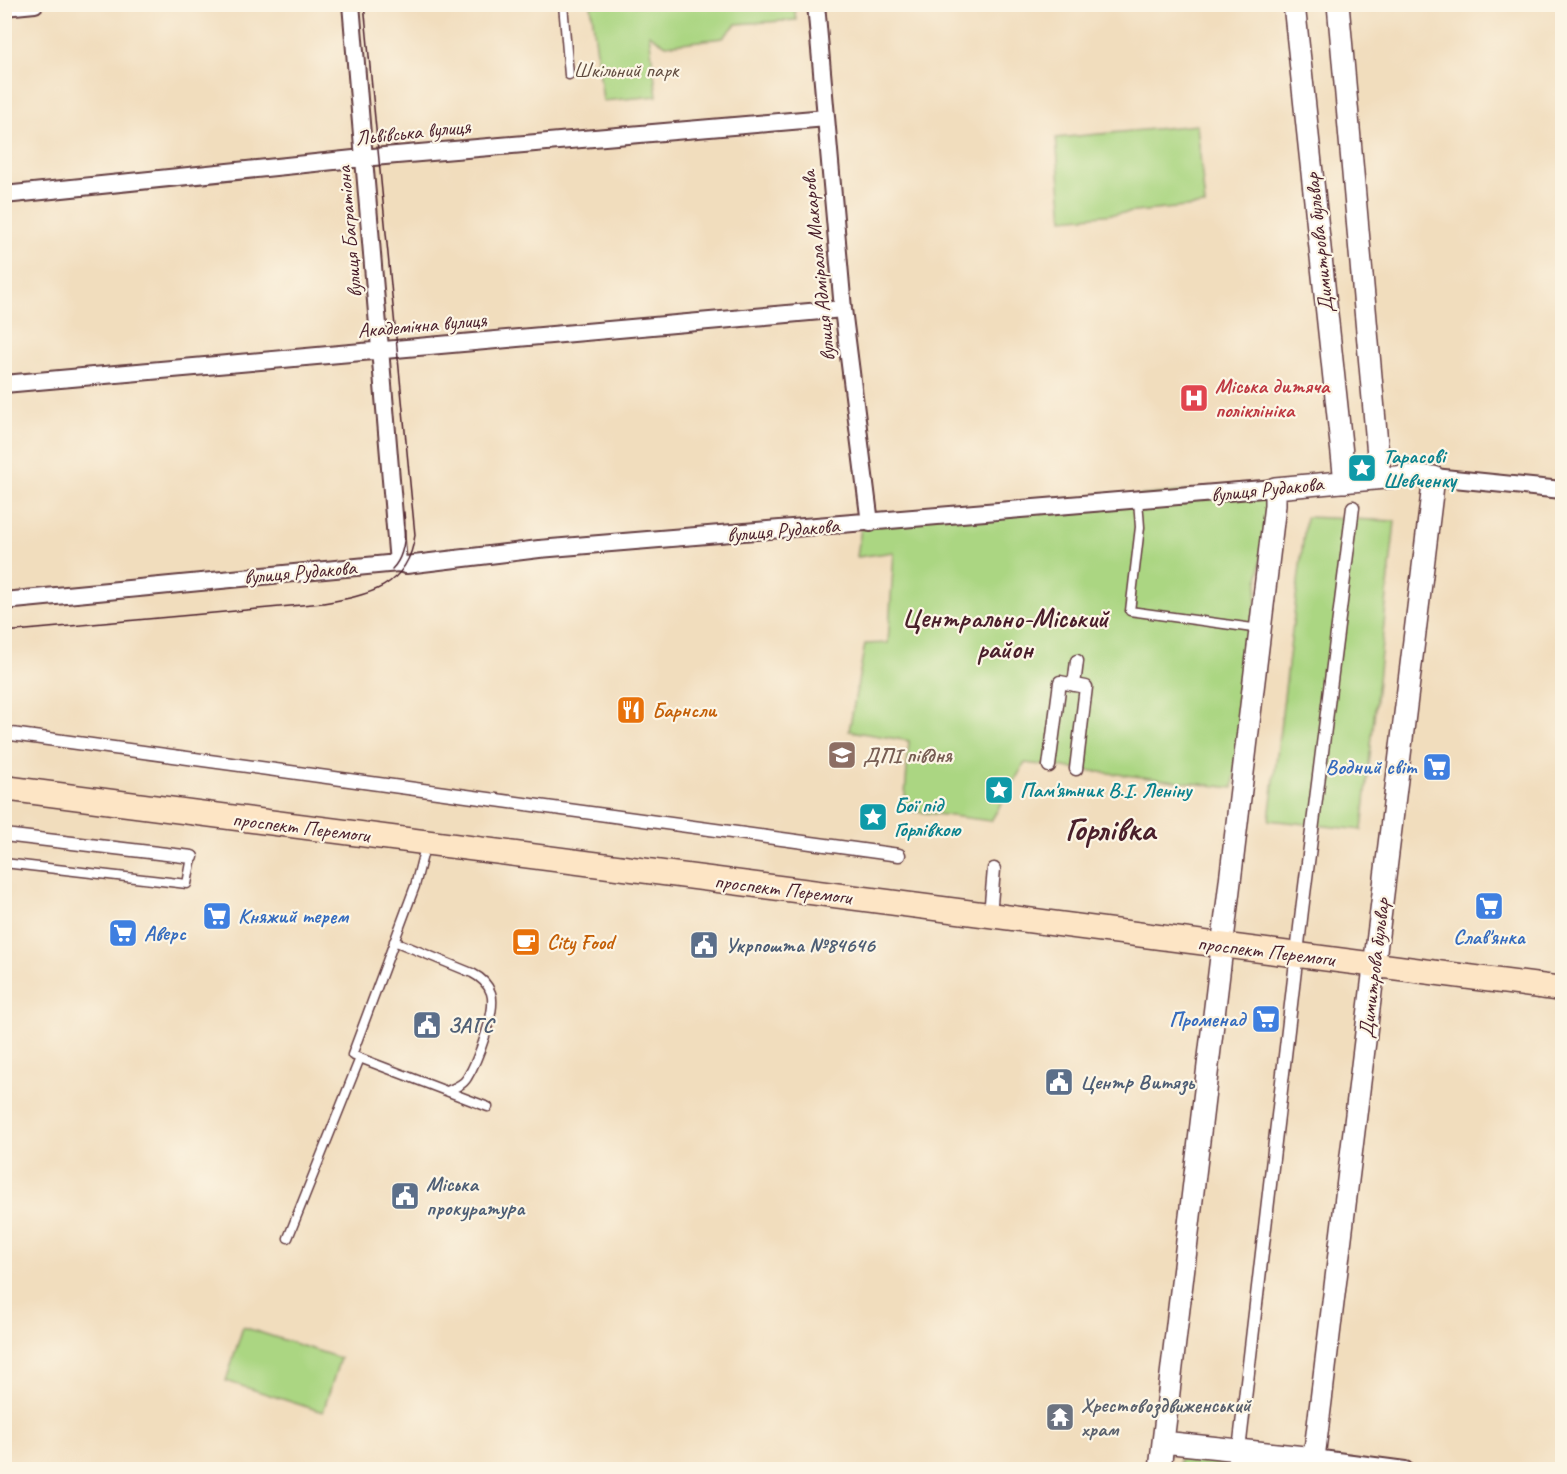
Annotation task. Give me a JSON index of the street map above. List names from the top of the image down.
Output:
{
  "streets": {
    "main road": ["проспект Перемоги"],
    "street": [
      "Львівська вулиця",
      "вулиця Багратіона",
      "Димитрова бульвар",
      "вулиця Адмірала Макарова",
      "Академічна вулиця",
      "вулиця Рудакова"
    ]
  },
  "crossings": [
    ["Львівська вулиця", "вулиця Багратіона"],
    ["Львівська вулиця", "вулиця Адмірала Макарова"],
    ["вулиця Багратіона", "Академічна вулиця"],
    ["вулиця Багратіона", "вулиця Рудакова"],
    ["Димитрова бульвар", "вулиця Рудакова"],
    ["Димитрова бульвар", "проспект Перемоги"],
    ["вулиця Адмірала Макарова", "Академічна вулиця"],
    ["вулиця Адмірала Макарова", "вулиця Рудакова"]
  ],
  "districts": ["Центрально-Міський район", "Горлівка"],
  "parks": ["Шкільний парк"],
  "places": {
    "hospital": ["Міська дитяча поліклініка"],
    "place": ["Тарасові Шевченку", "Пам'ятник В.І. Леніну", "Бої під Горлівкою"],
    "restaurant": ["Барнсли"],
    "school or university": ["ДПІ півдня"],
    "supermarket": [
      "Водний світ",
      "Слав'янка",
      "Княжий терем",
      "Аверс",
      "Променад"
    ],
    "cafe": ["City Food"],
    "public building": [
      "Укрпошта №84646",
      "ЗАГС",
      "Центр Витязь",
      "Міська прокуратура"
    ],
    "temple": ["Хрестовоздвиженський храм"]
  }
}
